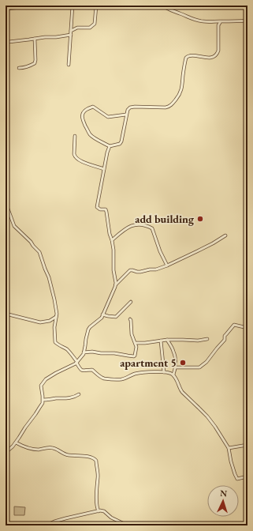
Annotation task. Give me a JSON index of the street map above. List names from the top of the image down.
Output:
{
  "places": ["add building", "apartment 5"],
  "north": "top"
}
